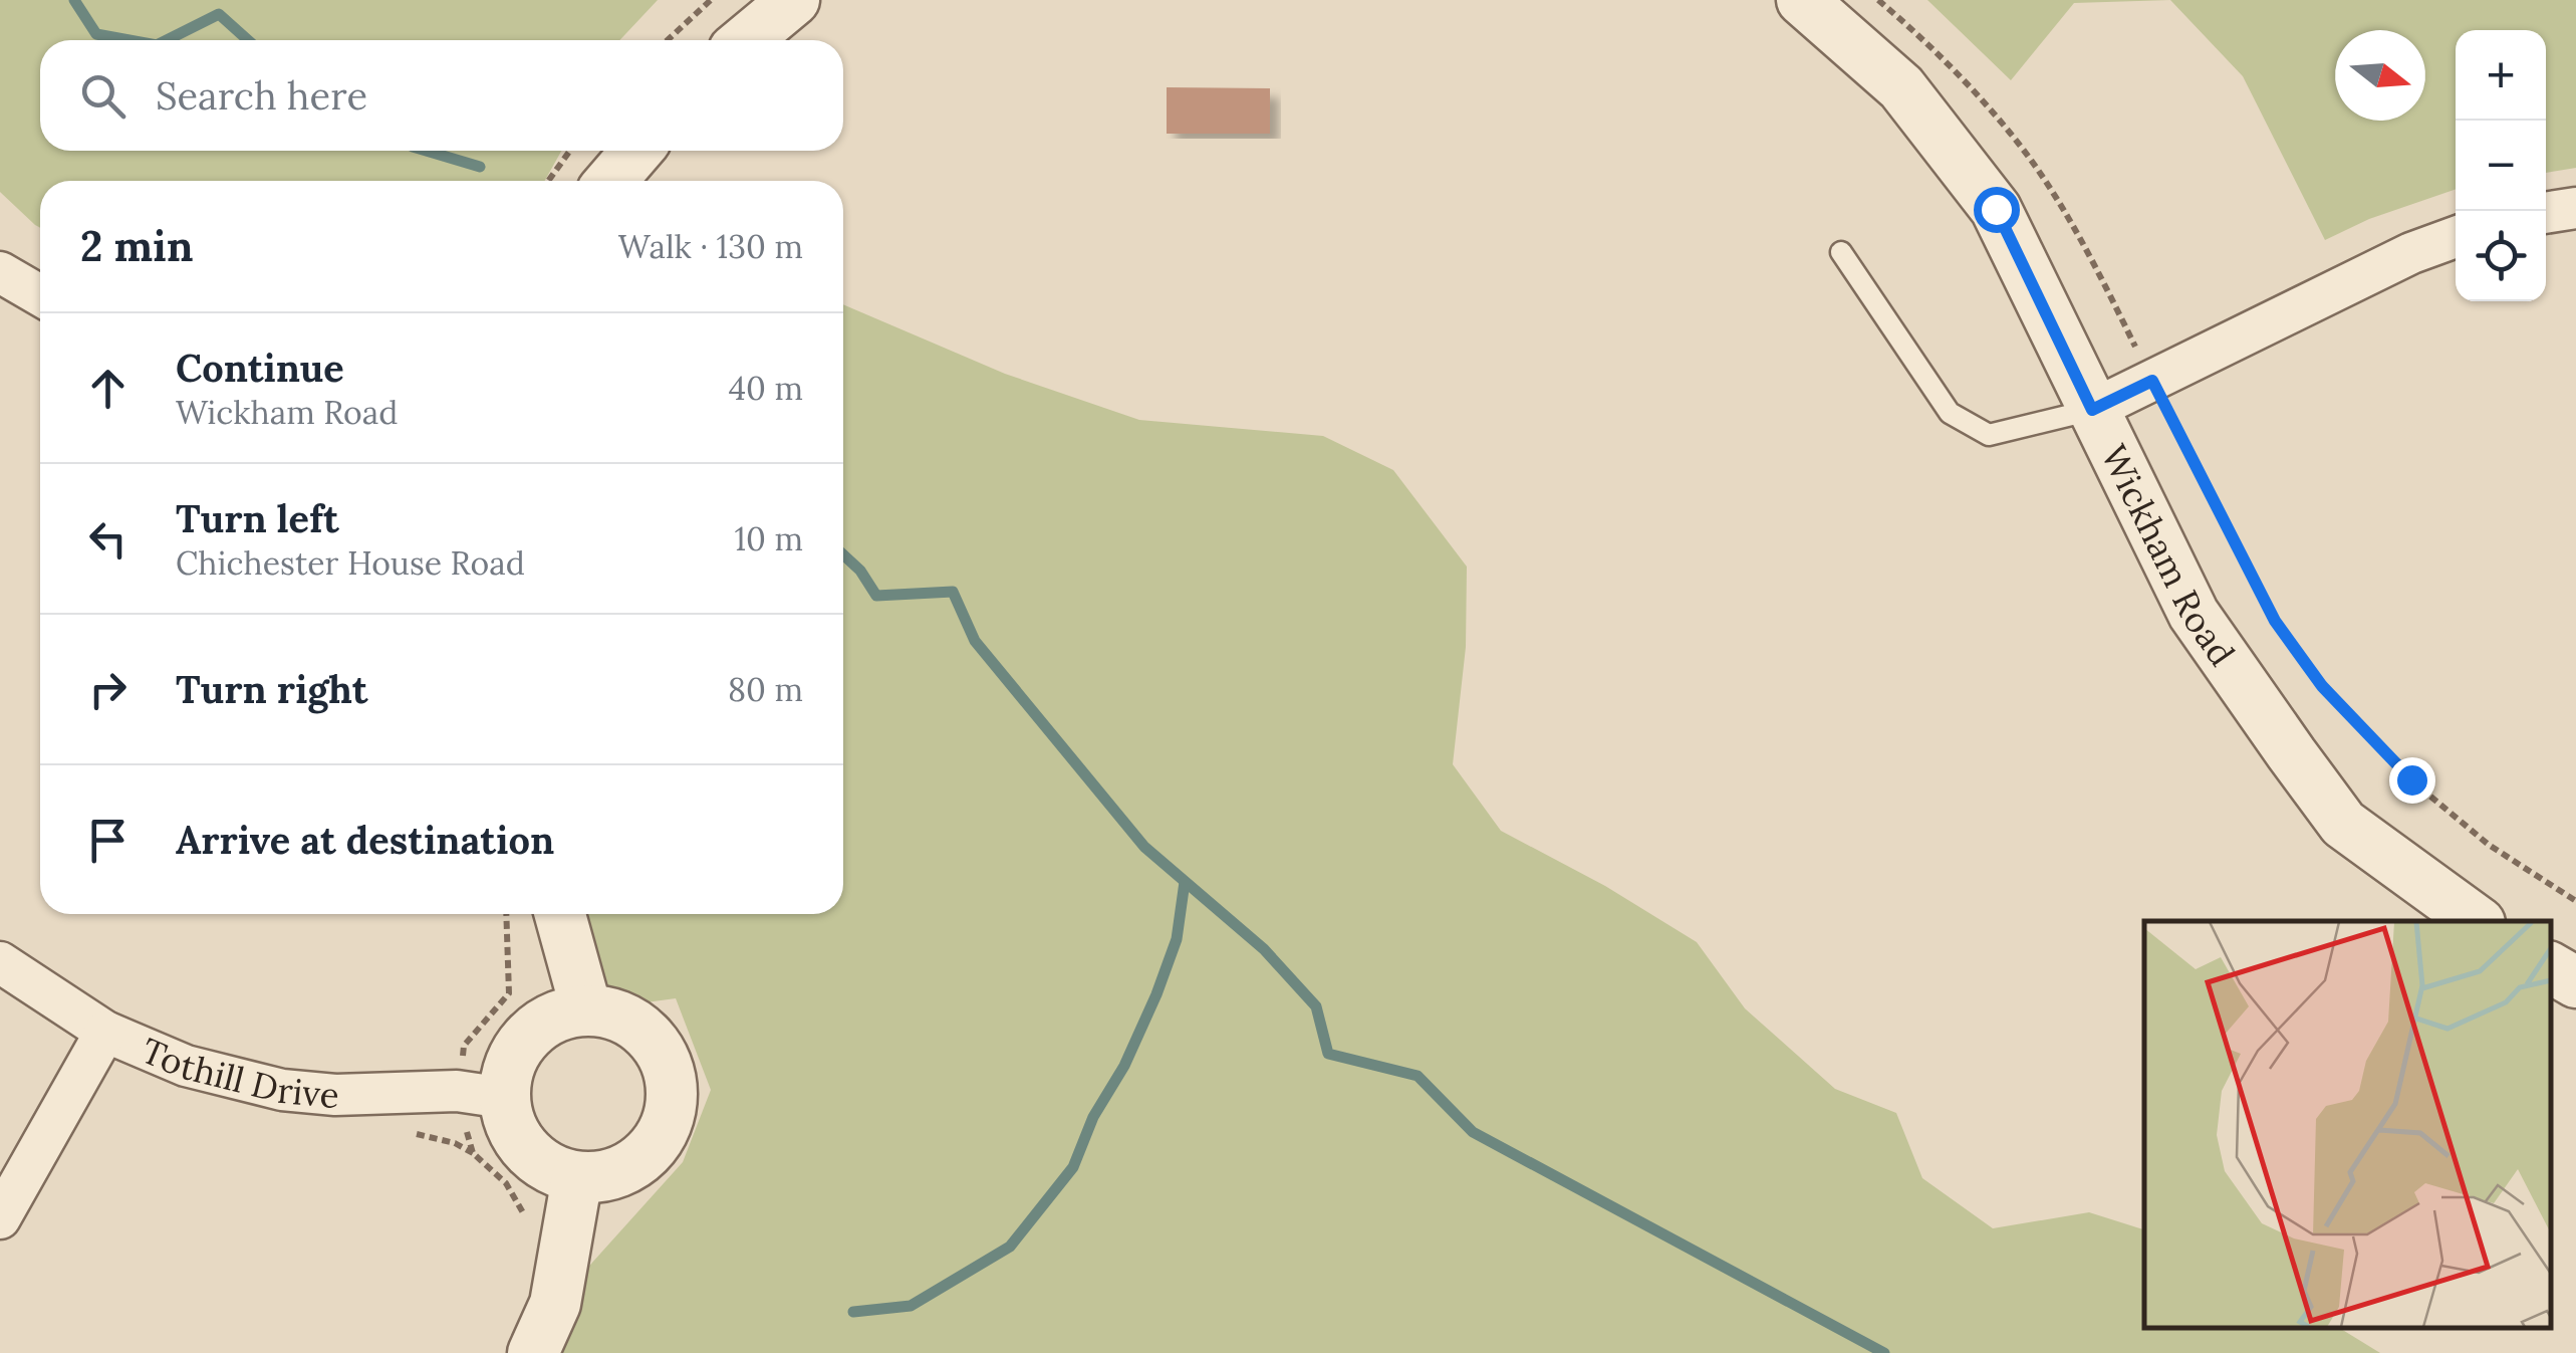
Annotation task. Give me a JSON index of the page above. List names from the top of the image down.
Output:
{
  "streets": {
    "street": ["Wickham Road", "Tothill Drive"]
  },
  "north": "right",
  "page": {
    "map_buttons": ["+", "−"],
    "search": "Search here",
    "heading": ["2 min", "Walk · 130 m"],
    "list": [
      ["Continue", "Wickham Road", "40 m"],
      ["Turn left", "Chichester House Road", "10 m"],
      ["Turn right", "80 m"],
      "Arrive at destination"
    ]
  }
}
